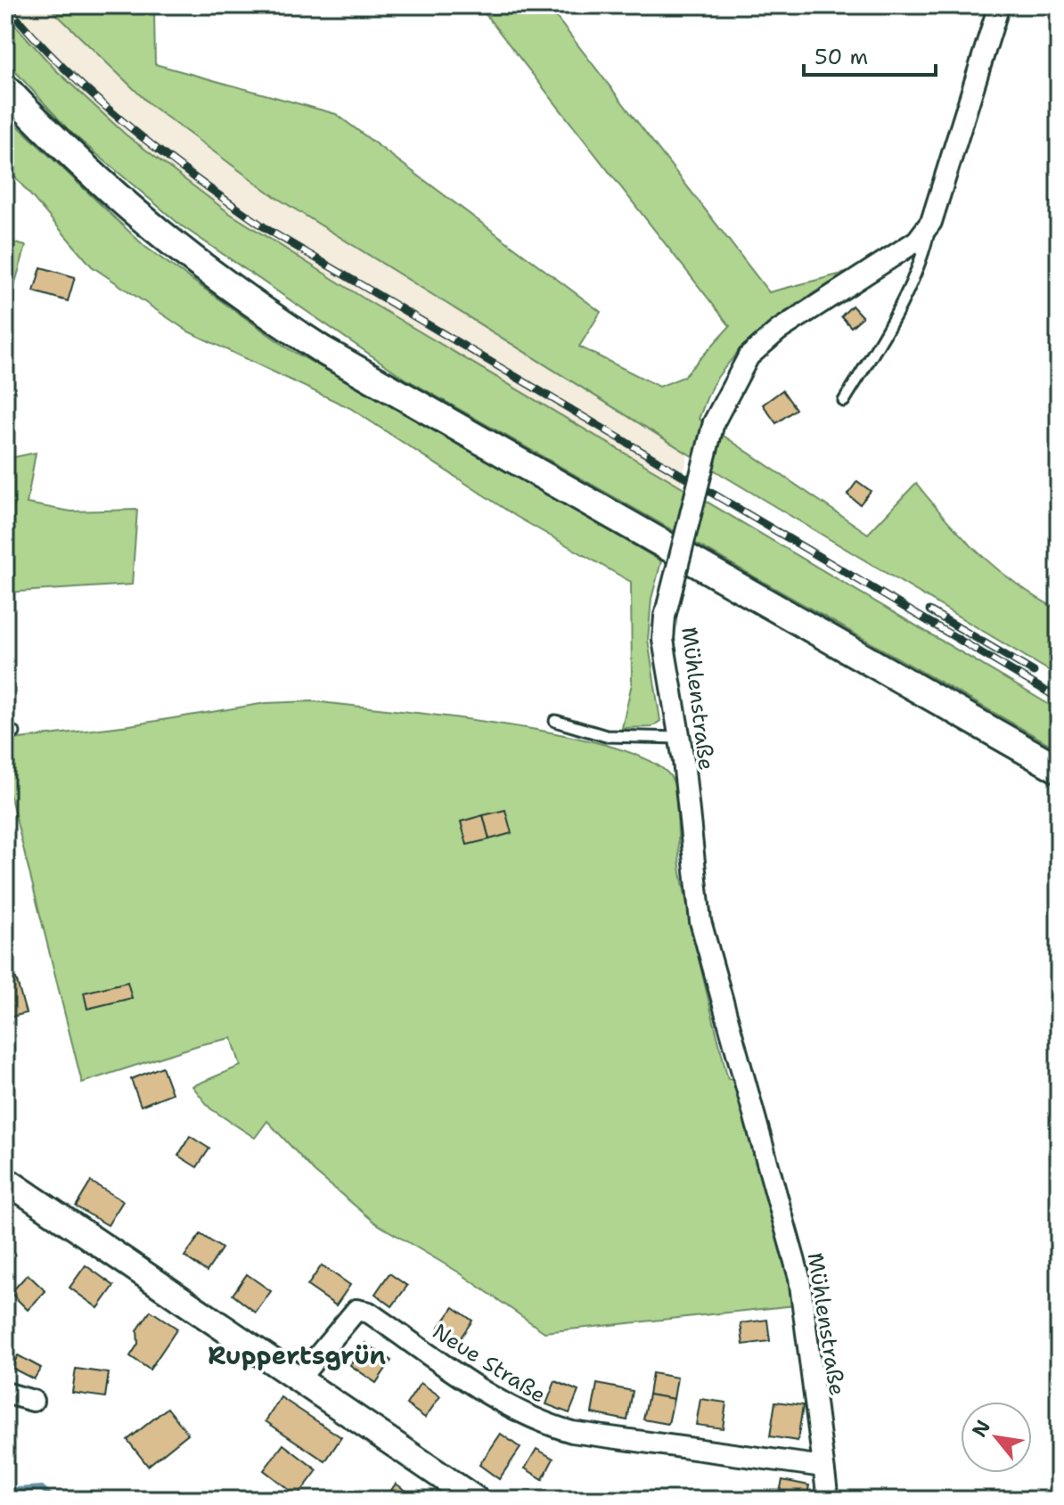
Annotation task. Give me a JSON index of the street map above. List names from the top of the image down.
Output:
{
  "streets": {
    "street": ["Mühlenstraße", "Neue Straße"]
  },
  "crossings": [
    ["Mühlenstraße", "Neue Straße"]
  ],
  "districts": ["Ruppertsgrün"],
  "scale_bar": "50 m",
  "north": "top left"
}
